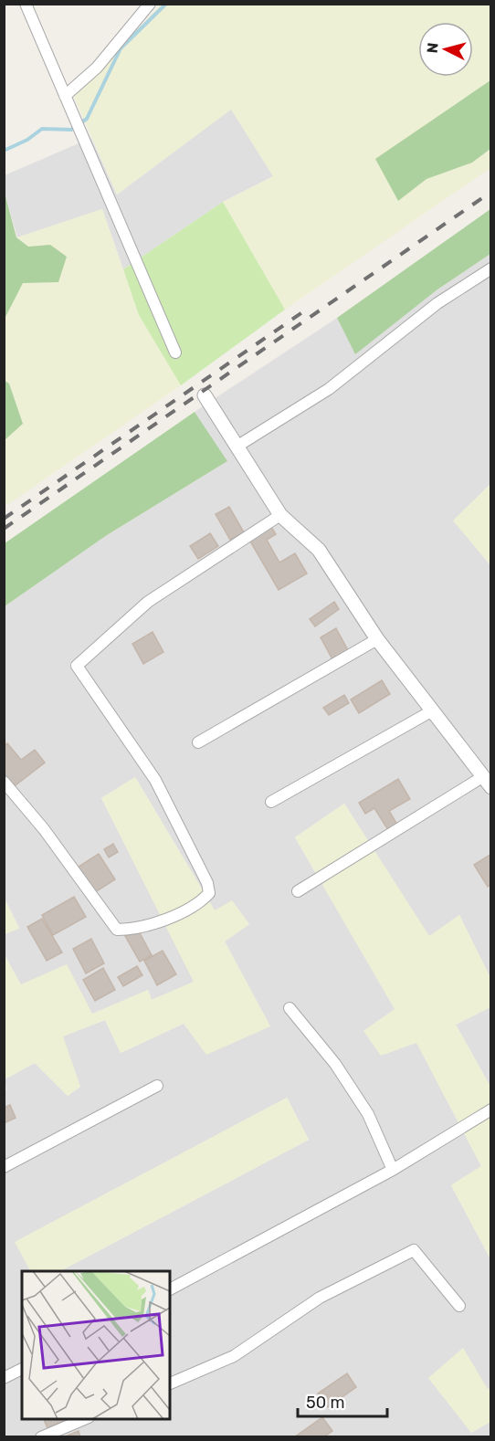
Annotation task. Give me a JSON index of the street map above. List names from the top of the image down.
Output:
{
  "scale_bar": "50 m",
  "north": "left"
}
